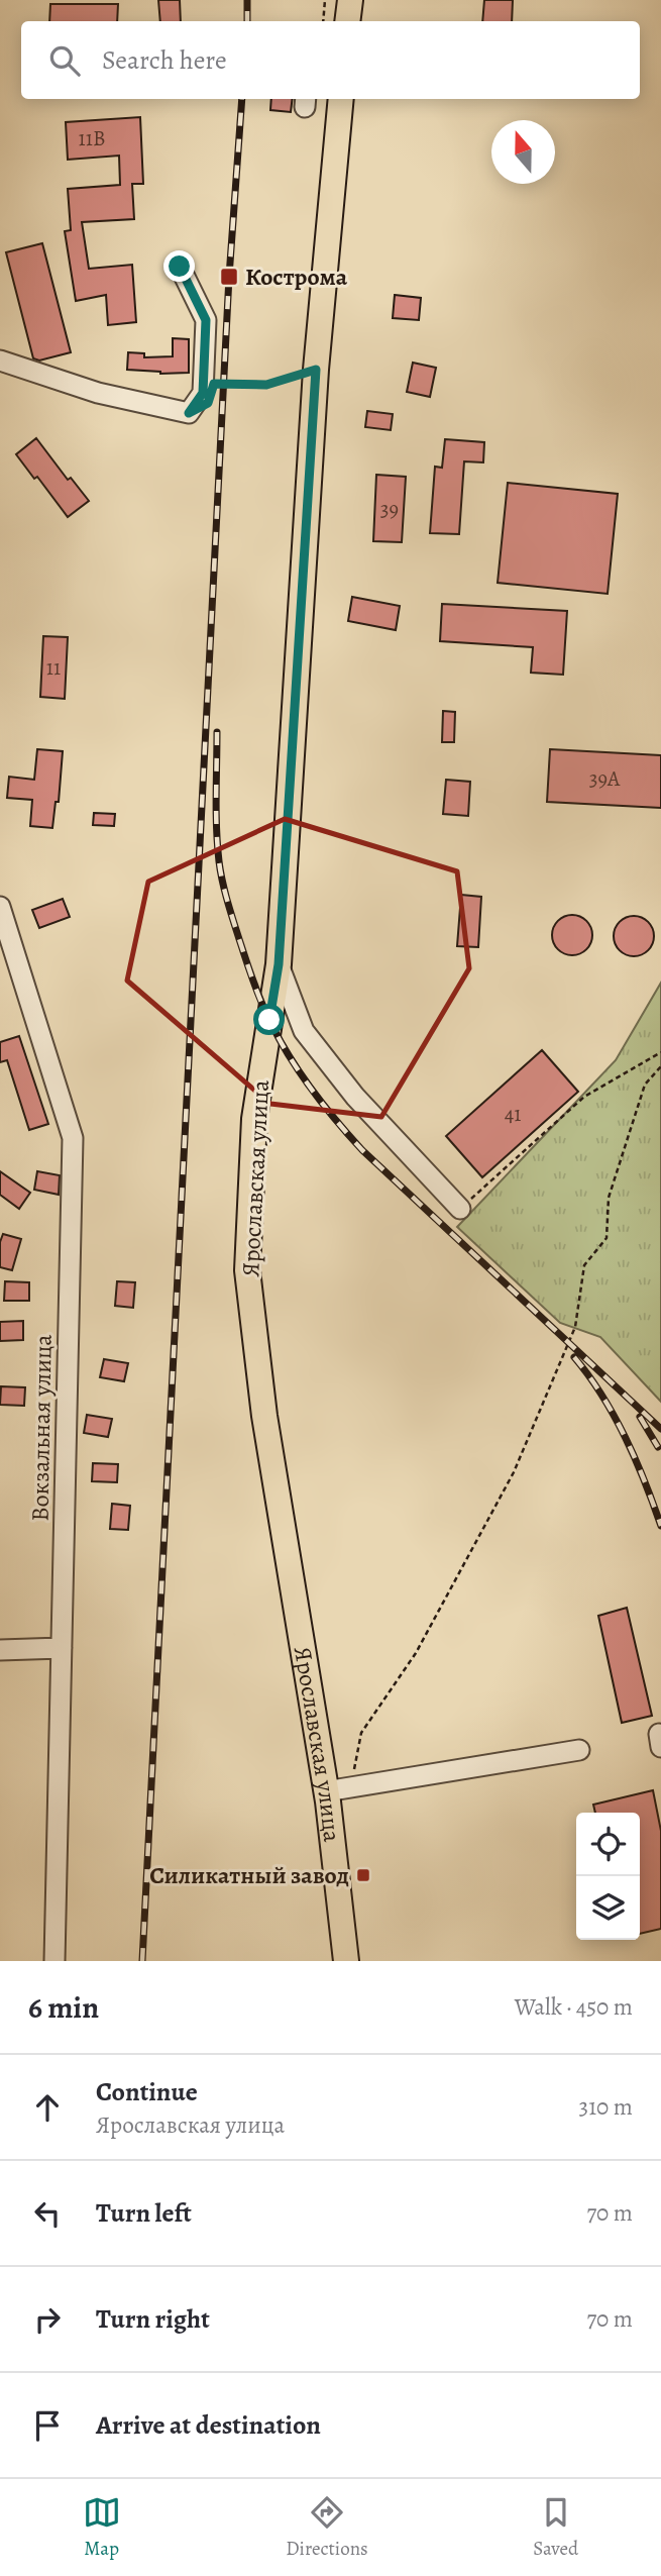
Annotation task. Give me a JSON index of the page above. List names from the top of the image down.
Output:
{
  "streets": {
    "main road": ["Ярославская улица"],
    "street": ["Вокзальная улица"]
  },
  "places": {
    "transit": ["Кострома", "Силикатный завод"]
  },
  "house_numbers": [
    "11В",
    "39",
    "11",
    "39А",
    "41"
  ],
  "north": "top",
  "page": {
    "search": "Search here",
    "heading": ["6 min", "Walk · 450 m"],
    "list": [
      ["Continue", "Ярославская улица", "310 m"],
      ["Turn left", "70 m"],
      ["Turn right", "70 m"],
      "Arrive at destination"
    ],
    "nav": ["Map", "Directions", "Saved"]
  }
}
